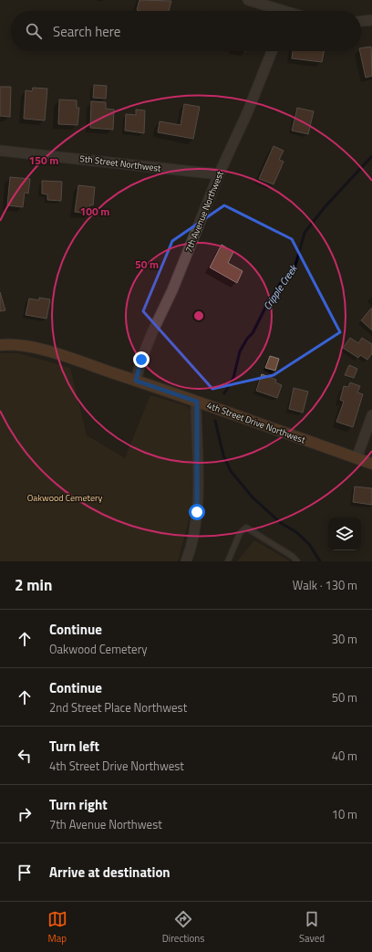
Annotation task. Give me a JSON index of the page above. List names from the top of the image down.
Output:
{
  "streets": {
    "main road": ["4th Street Drive Northwest"],
    "street": ["5th Street Northwest", "7th Avenue Northwest"]
  },
  "crossings": [
    ["5th Street Northwest", "7th Avenue Northwest"],
    ["7th Avenue Northwest", "4th Street Drive Northwest"]
  ],
  "water": ["Cripple Creek"],
  "parks": ["Oakwood Cemetery"],
  "page": {
    "search": "Search here",
    "heading": ["2 min", "Walk · 130 m"],
    "list": [
      ["Continue", "Oakwood Cemetery", "30 m"],
      ["Continue", "2nd Street Place Northwest", "50 m"],
      ["Turn left", "4th Street Drive Northwest", "40 m"],
      ["Turn right", "7th Avenue Northwest", "10 m"],
      "Arrive at destination"
    ],
    "nav": ["Map", "Directions", "Saved"]
  },
  "rings": ["150 m", "100 m", "50 m"]
}
